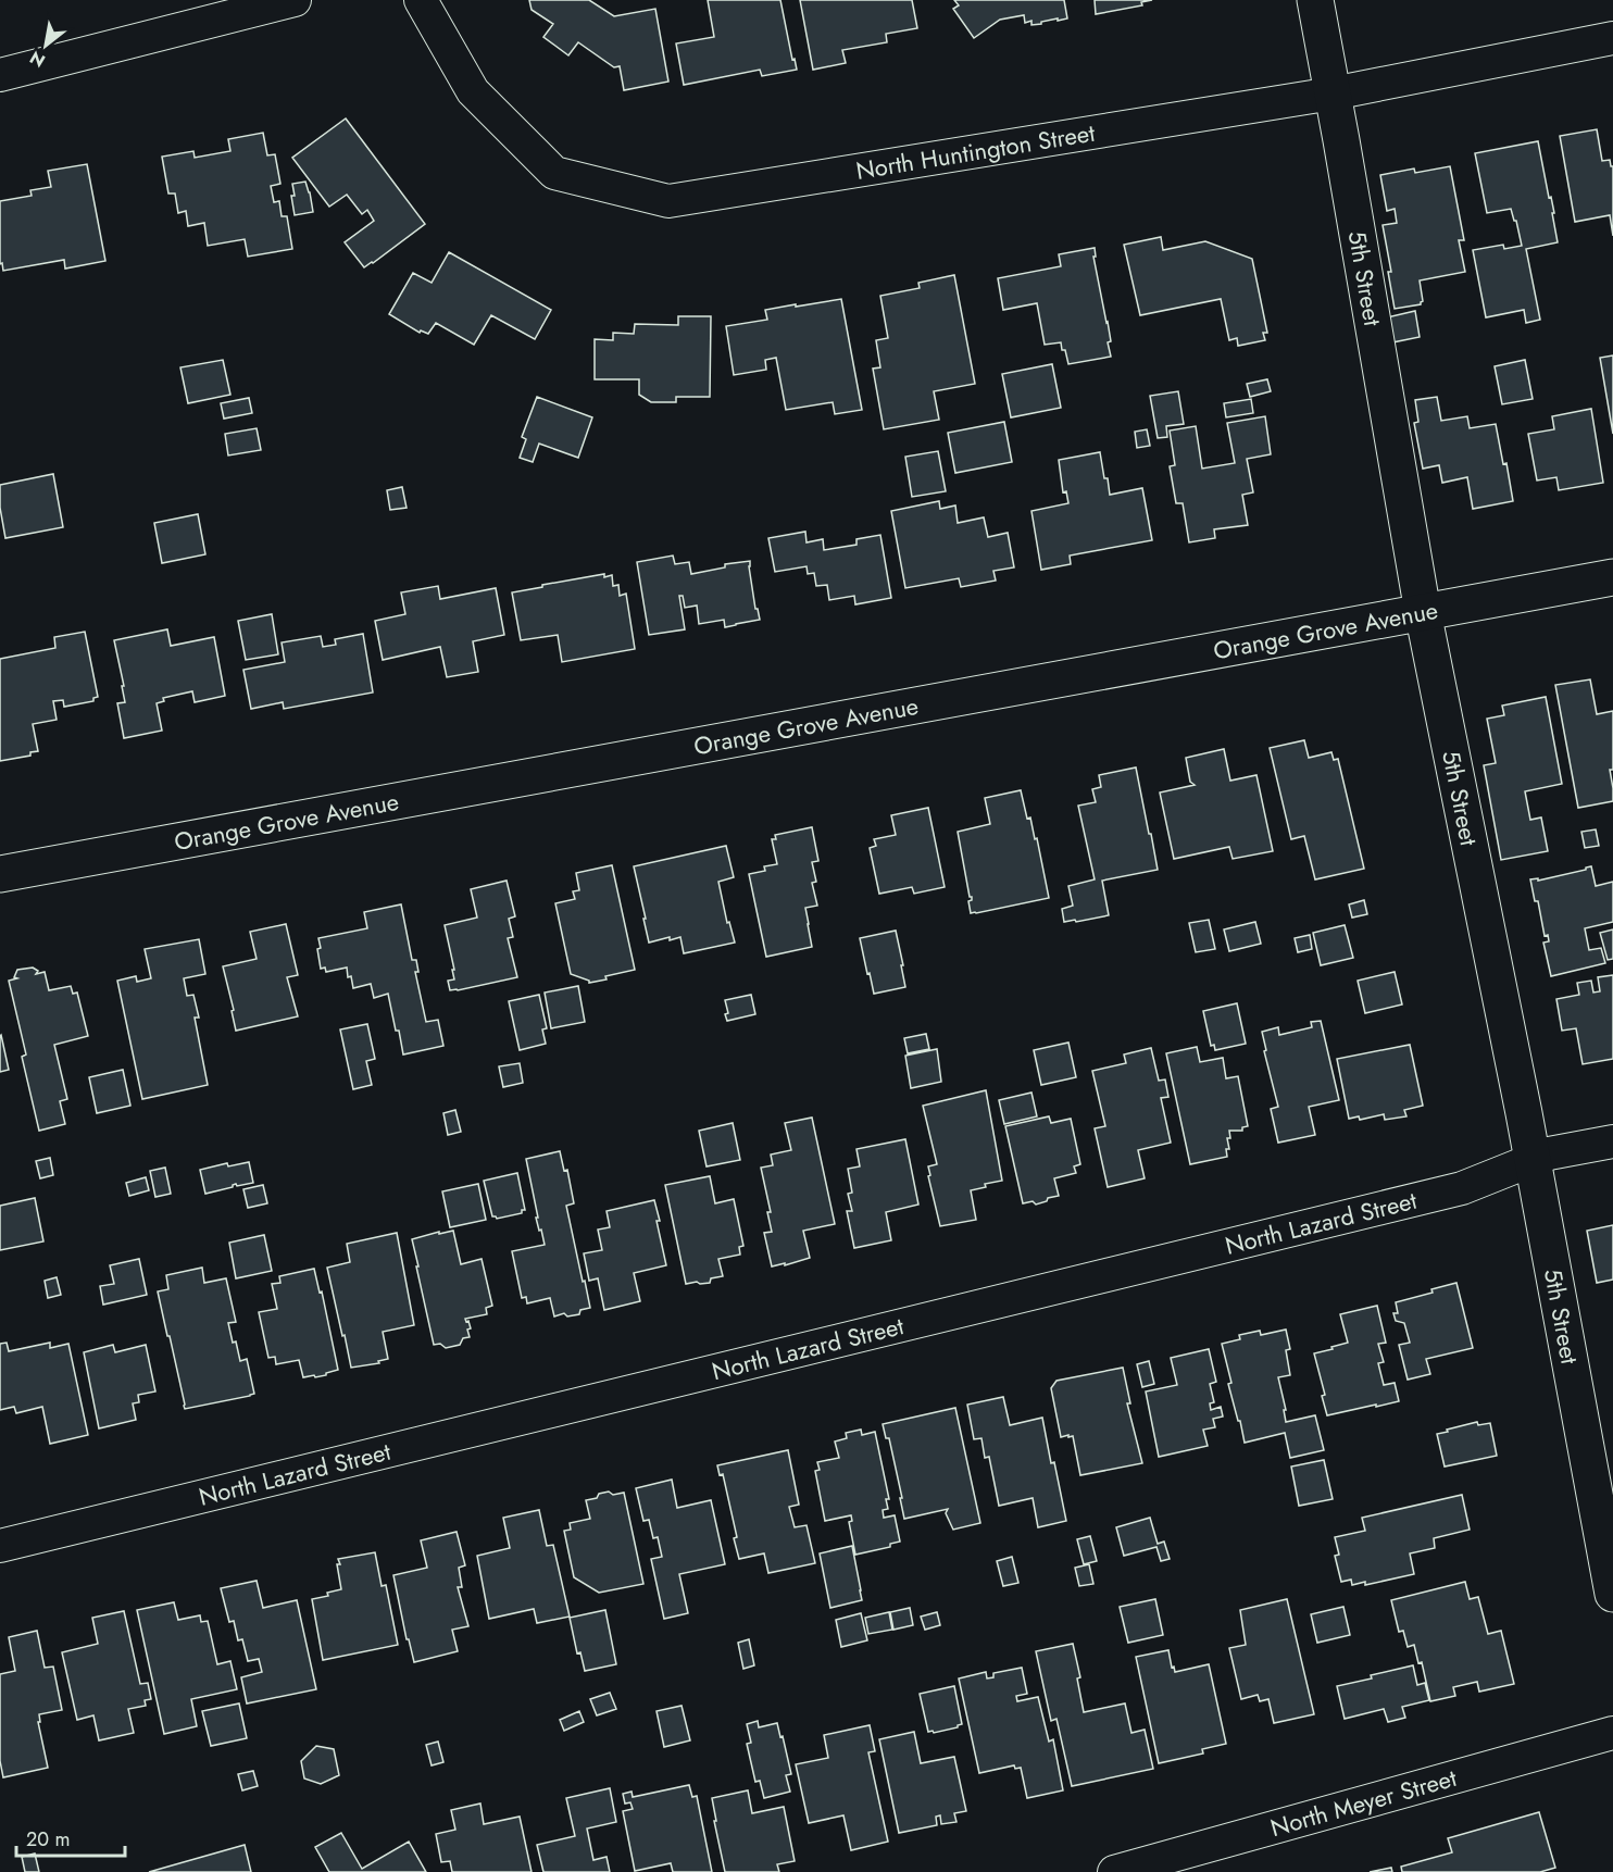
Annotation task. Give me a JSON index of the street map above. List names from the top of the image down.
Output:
{
  "streets": {
    "street": [
      "North Huntington Street",
      "5th Street",
      "Orange Grove Avenue",
      "North Lazard Street",
      "North Meyer Street"
    ]
  },
  "crossings": [
    ["North Huntington Street", "5th Street"],
    ["5th Street", "Orange Grove Avenue"],
    ["5th Street", "North Lazard Street"]
  ],
  "scale_bar": "20 m",
  "north": "bottom left"
}
